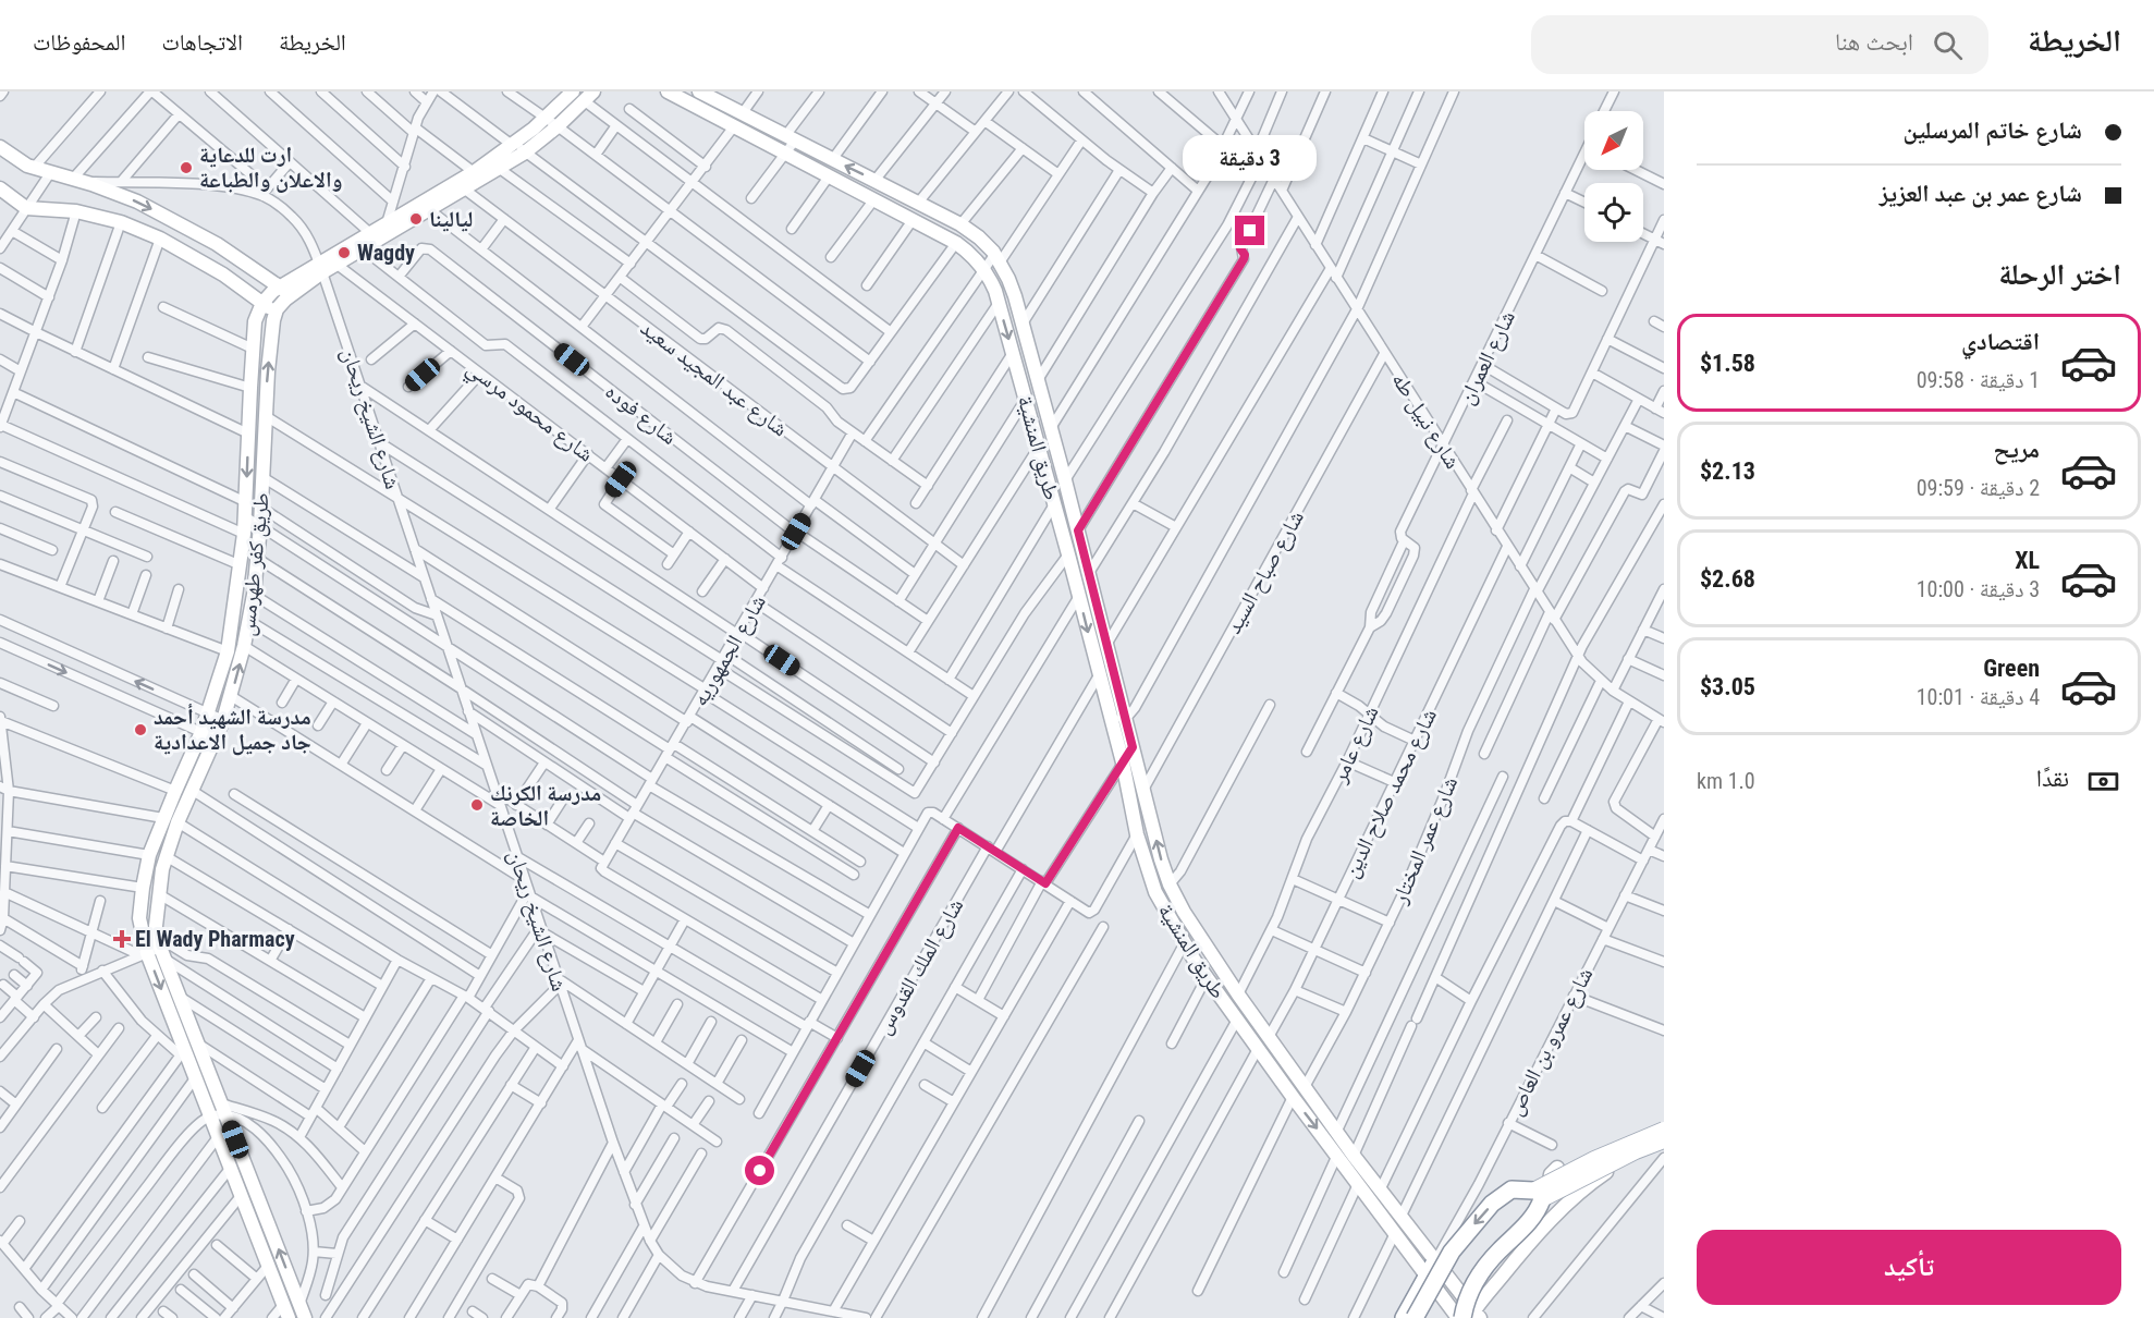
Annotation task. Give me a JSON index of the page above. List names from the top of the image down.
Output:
{
  "streets": {
    "street": [
      "شارع العمران",
      "شارع عبد المجيد سعيد",
      "شارع محمود مرسي",
      "شارع فوده",
      "شارع الشيخ ريحان",
      "شارع نبيل طه",
      "طريق المنشية",
      "طريق كفر طهرمس",
      "شارع صباح السيد",
      "شارع الجمهوريه",
      "شارع عامر",
      "شارع محمد صلاح الدين",
      "شارع عمر المختار",
      "شارع الملك القدوس",
      "شارع عمرو بن العاص"
    ]
  },
  "crossings": [
    ["شارع العمران", "شارع نبيل طه"],
    ["شارع عبد المجيد سعيد", "طريق كفر طهرمس"],
    ["شارع عبد المجيد سعيد", "شارع الجمهوريه"],
    ["شارع محمود مرسي", "شارع الشيخ ريحان"],
    ["شارع محمود مرسي", "طريق كفر طهرمس"],
    ["شارع محمود مرسي", "شارع الجمهوريه"],
    ["شارع فوده", "شارع الجمهوريه"],
    ["شارع الشيخ ريحان", "طريق كفر طهرمس"],
    ["شارع الشيخ ريحان", "شارع الملك القدوس"],
    ["شارع نبيل طه", "شارع صباح السيد"],
    ["شارع نبيل طه", "شارع عامر"],
    ["شارع نبيل طه", "شارع محمد صلاح الدين"],
    ["شارع نبيل طه", "شارع عمر المختار"],
    ["طريق المنشية", "شارع صباح السيد"],
    ["طريق المنشية", "شارع عامر"],
    ["طريق المنشية", "شارع محمد صلاح الدين"],
    ["طريق المنشية", "شارع عمر المختار"],
    ["طريق المنشية", "شارع الملك القدوس"],
    ["طريق المنشية", "شارع عمرو بن العاص"]
  ],
  "places": {
    "other": [
      "ارت للدعاية والاعلان والطباعة",
      "ليالينا",
      "Wagdy",
      "مدرسة الشهيد أحمد جاد جميل الاعدادية",
      "مدرسة الكرنك الخاصة"
    ],
    "health": ["El Wady Pharmacy"]
  },
  "north": "bottom left",
  "page": {
    "header": "الخريطة",
    "search": "ابحث هنا",
    "nav": ["الخريطة", "الاتجاهات", "المحفوظات"],
    "banner": ["شارع خاتم المرسلين", "شارع عمر بن عبد العزيز"],
    "bubble": "3 دقيقة",
    "heading": "اختر الرحلة",
    "list": [
      {
        "name": "اقتصادي",
        "note": "1 دقيقة · 09:58",
        "value": "$1.58"
      },
      {
        "name": "مريح",
        "note": "2 دقيقة · 09:59",
        "value": "$2.13"
      },
      {
        "name": "XL",
        "note": "3 دقيقة · 10:00",
        "value": "$2.68"
      },
      {
        "name": "Green",
        "note": "4 دقيقة · 10:01",
        "value": "$3.05"
      }
    ],
    "pay": ["نقدًا", "1.0 km"],
    "buttons": "تأكيد"
  }
}
